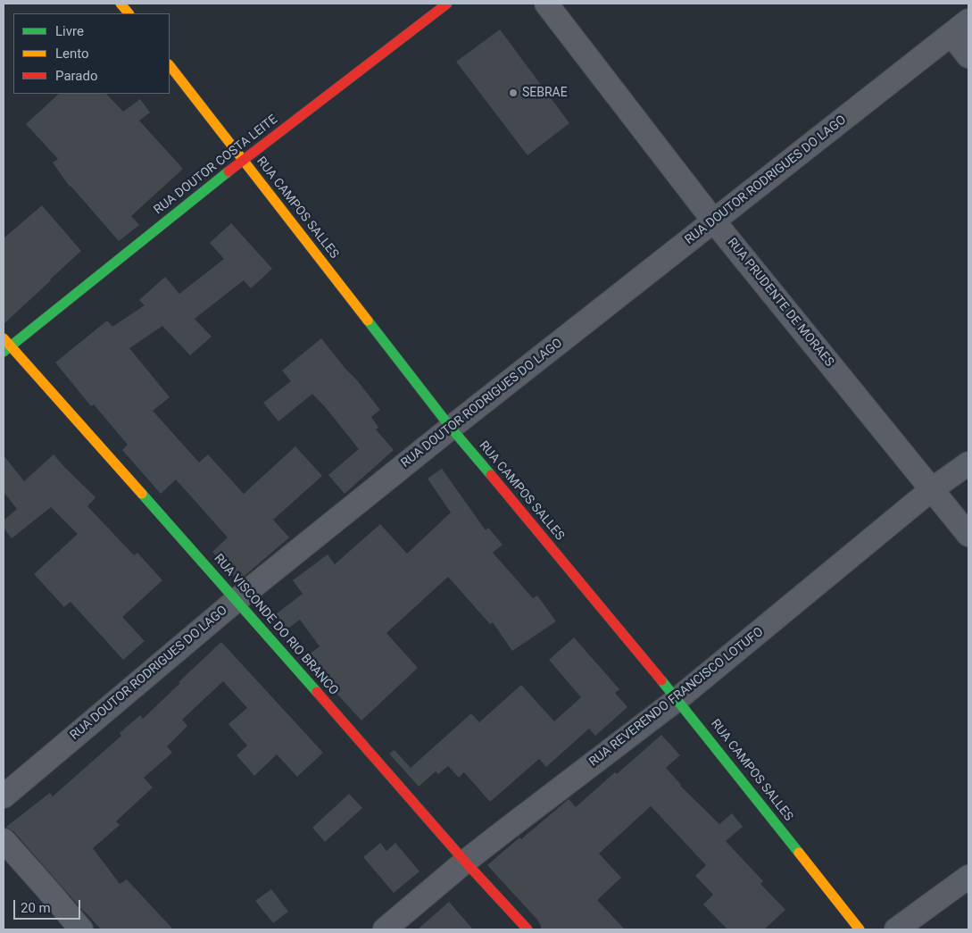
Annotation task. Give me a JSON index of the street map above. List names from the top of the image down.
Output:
{
  "streets": {
    "street": [
      "RUA DOUTOR COSTA LEITE",
      "RUA DOUTOR RODRIGUES DO LAGO",
      "RUA CAMPOS SALLES",
      "RUA PRUDENTE DE MORAES",
      "RUA VISCONDE DO RIO BRANCO",
      "RUA REVERENDO FRANCISCO LOTUFO"
    ]
  },
  "crossings": [
    ["RUA DOUTOR COSTA LEITE", "RUA CAMPOS SALLES"],
    ["RUA DOUTOR COSTA LEITE", "RUA VISCONDE DO RIO BRANCO"],
    ["RUA DOUTOR RODRIGUES DO LAGO", "RUA CAMPOS SALLES"],
    ["RUA DOUTOR RODRIGUES DO LAGO", "RUA PRUDENTE DE MORAES"],
    ["RUA DOUTOR RODRIGUES DO LAGO", "RUA VISCONDE DO RIO BRANCO"],
    ["RUA CAMPOS SALLES", "RUA REVERENDO FRANCISCO LOTUFO"],
    ["RUA PRUDENTE DE MORAES", "RUA REVERENDO FRANCISCO LOTUFO"],
    ["RUA VISCONDE DO RIO BRANCO", "RUA REVERENDO FRANCISCO LOTUFO"]
  ],
  "places": ["SEBRAE"],
  "legend": ["Livre", "Lento", "Parado"],
  "scale_bar": "20 m"
}
